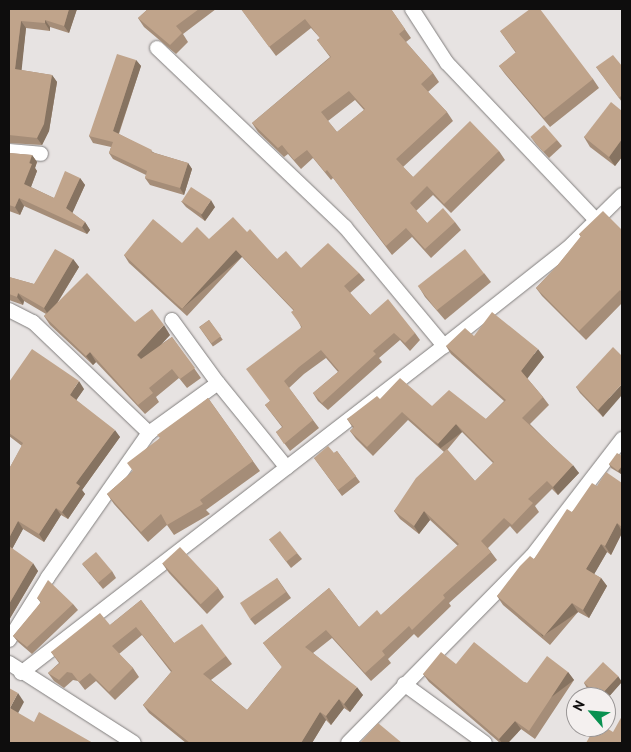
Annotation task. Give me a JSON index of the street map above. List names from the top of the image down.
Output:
{
  "north": "top left"
}
